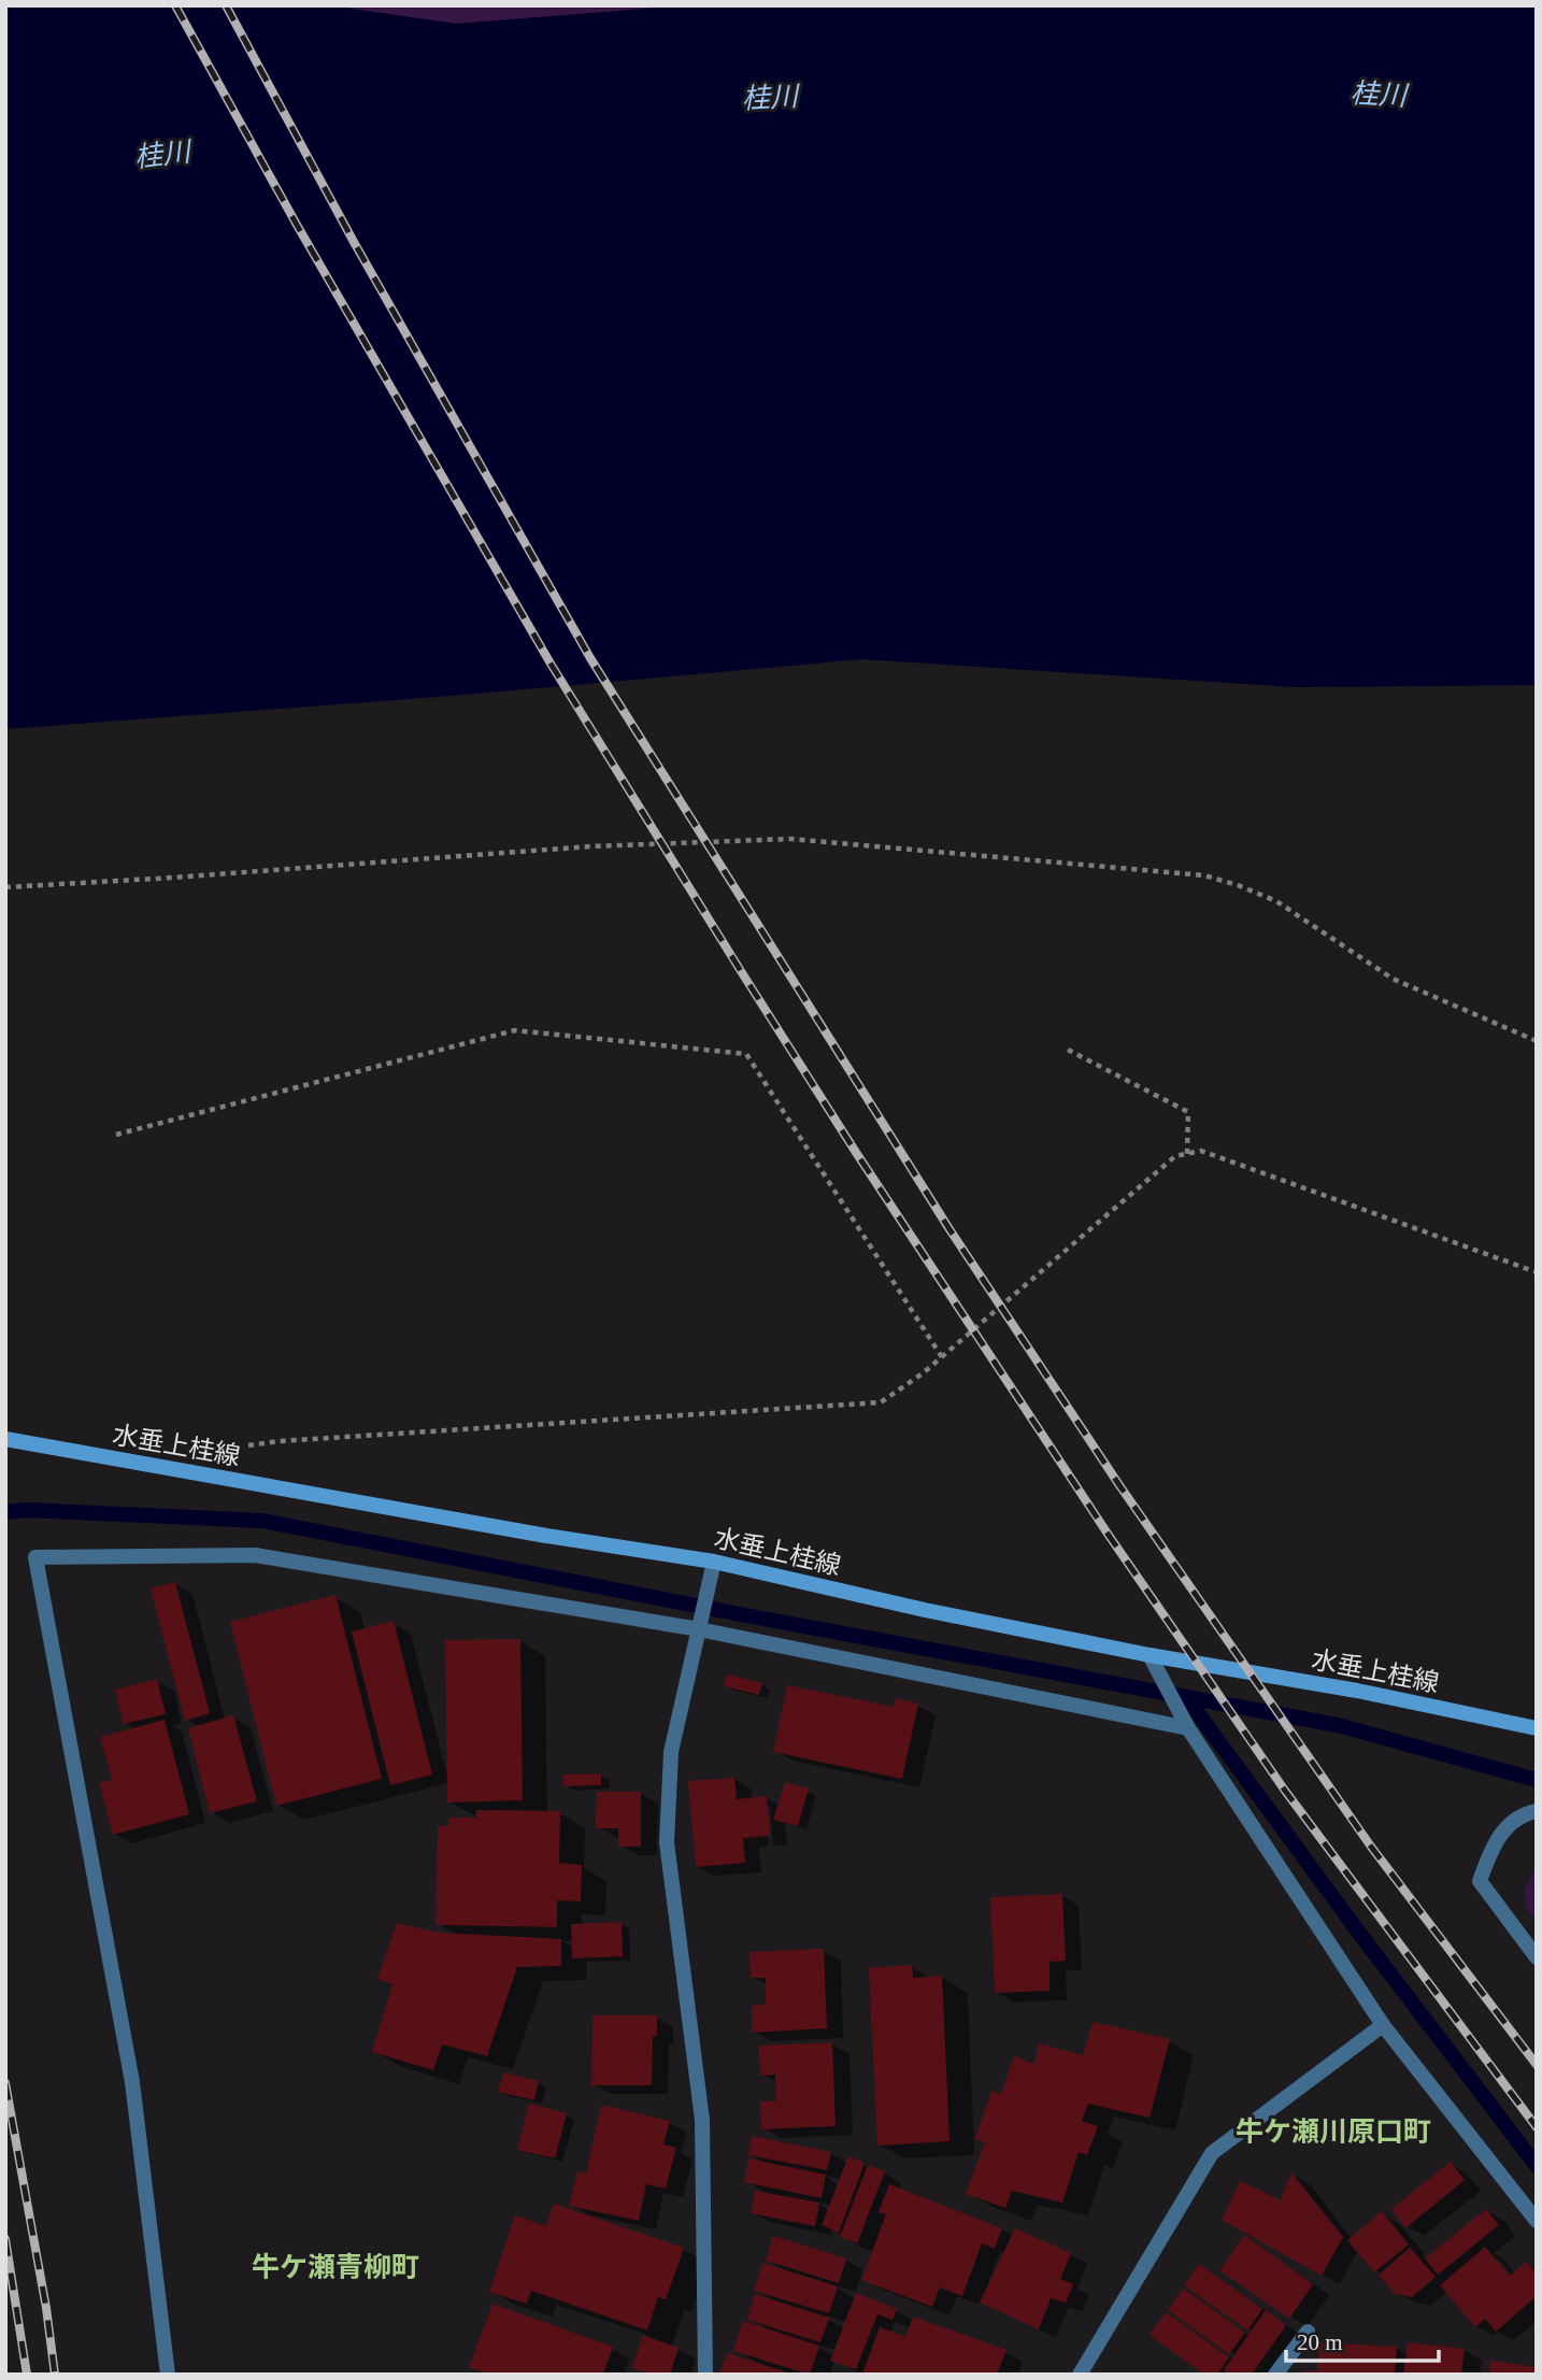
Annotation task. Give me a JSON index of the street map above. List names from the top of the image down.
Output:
{
  "streets": {
    "main road": ["水垂上桂線"]
  },
  "districts": ["牛ケ瀬川原口町", "牛ケ瀬青柳町"],
  "water": ["桂川"],
  "scale_bar": "20 m"
}
